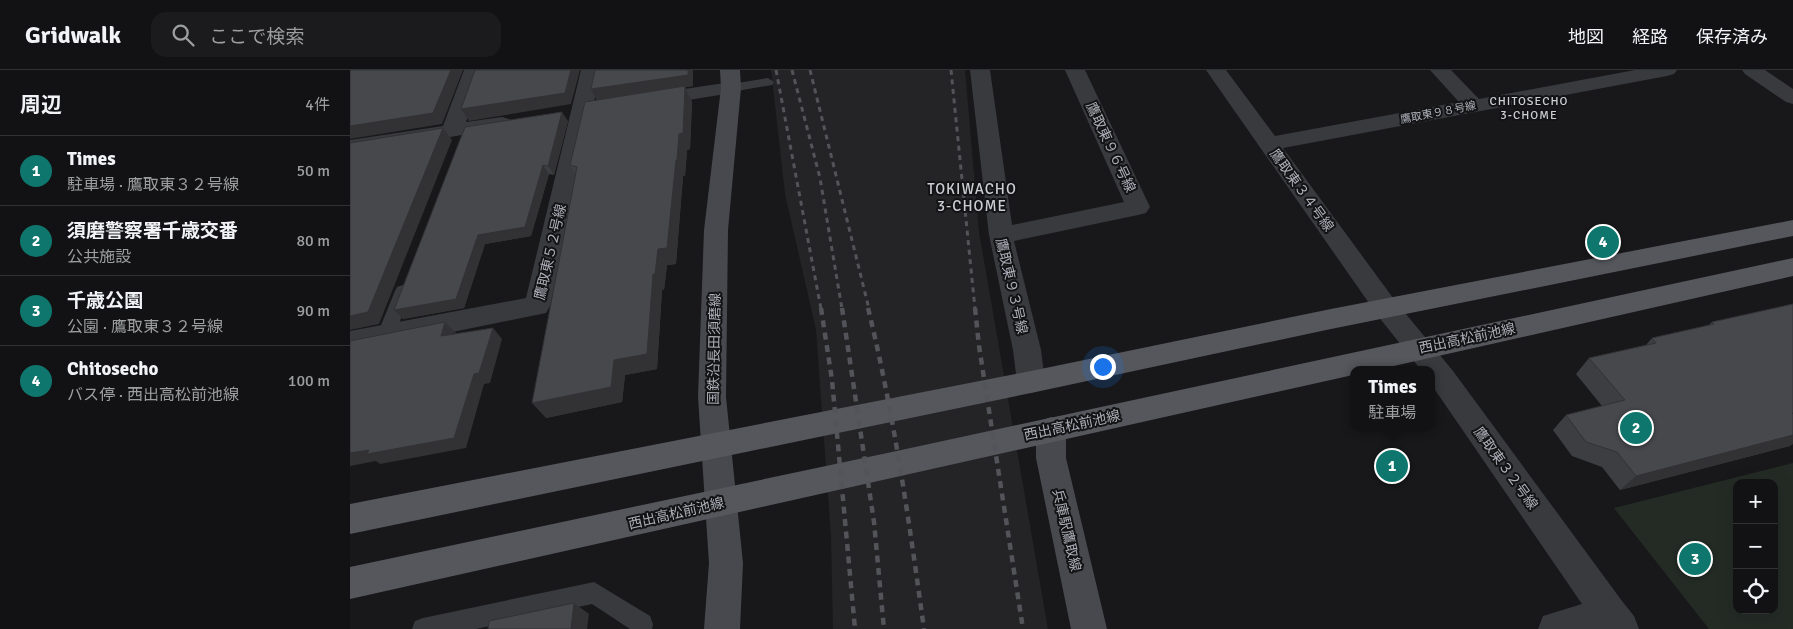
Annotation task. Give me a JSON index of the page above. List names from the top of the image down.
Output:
{
  "streets": {
    "main road": ["西出高松前池線"],
    "street": [
      "鷹取東９８号線",
      "鷹取東９６号線",
      "鷹取東３４号線",
      "鷹取東５２号線",
      "鷹取東９３号線",
      "国鉄沿長田須磨線",
      "鷹取東３２号線",
      "兵庫駅鷹取線"
    ]
  },
  "crossings": [
    ["鷹取東９８号線", "鷹取東３４号線"],
    ["鷹取東９６号線", "鷹取東９３号線"],
    ["鷹取東３４号線", "鷹取東３２号線"],
    ["西出高松前池線", "国鉄沿長田須磨線"],
    ["西出高松前池線", "鷹取東３２号線"],
    ["西出高松前池線", "兵庫駅鷹取線"]
  ],
  "districts": ["CHITOSECHO 3-CHOME", "TOKIWACHO 3-CHOME"],
  "page": {
    "header": "Gridwalk",
    "search": "ここで検索",
    "nav": ["地図", "経路", "保存済み"],
    "heading": ["周辺", "4件"],
    "list": [
      {
        "mark": "1",
        "name": "Times",
        "note": "駐車場 · 鷹取東３２号線",
        "value": "50 m"
      },
      {
        "mark": "2",
        "name": "須磨警察署千歳交番",
        "note": "公共施設",
        "value": "80 m"
      },
      {
        "mark": "3",
        "name": "千歳公園",
        "note": "公園 · 鷹取東３２号線",
        "value": "90 m"
      },
      {
        "mark": "4",
        "name": "Chitosecho",
        "note": "バス停 · 西出高松前池線",
        "value": "100 m"
      }
    ],
    "pins": [
      "4",
      "2",
      "1",
      "3"
    ],
    "popup": ["Times", "駐車場"],
    "map_buttons": ["+", "−"]
  }
}
